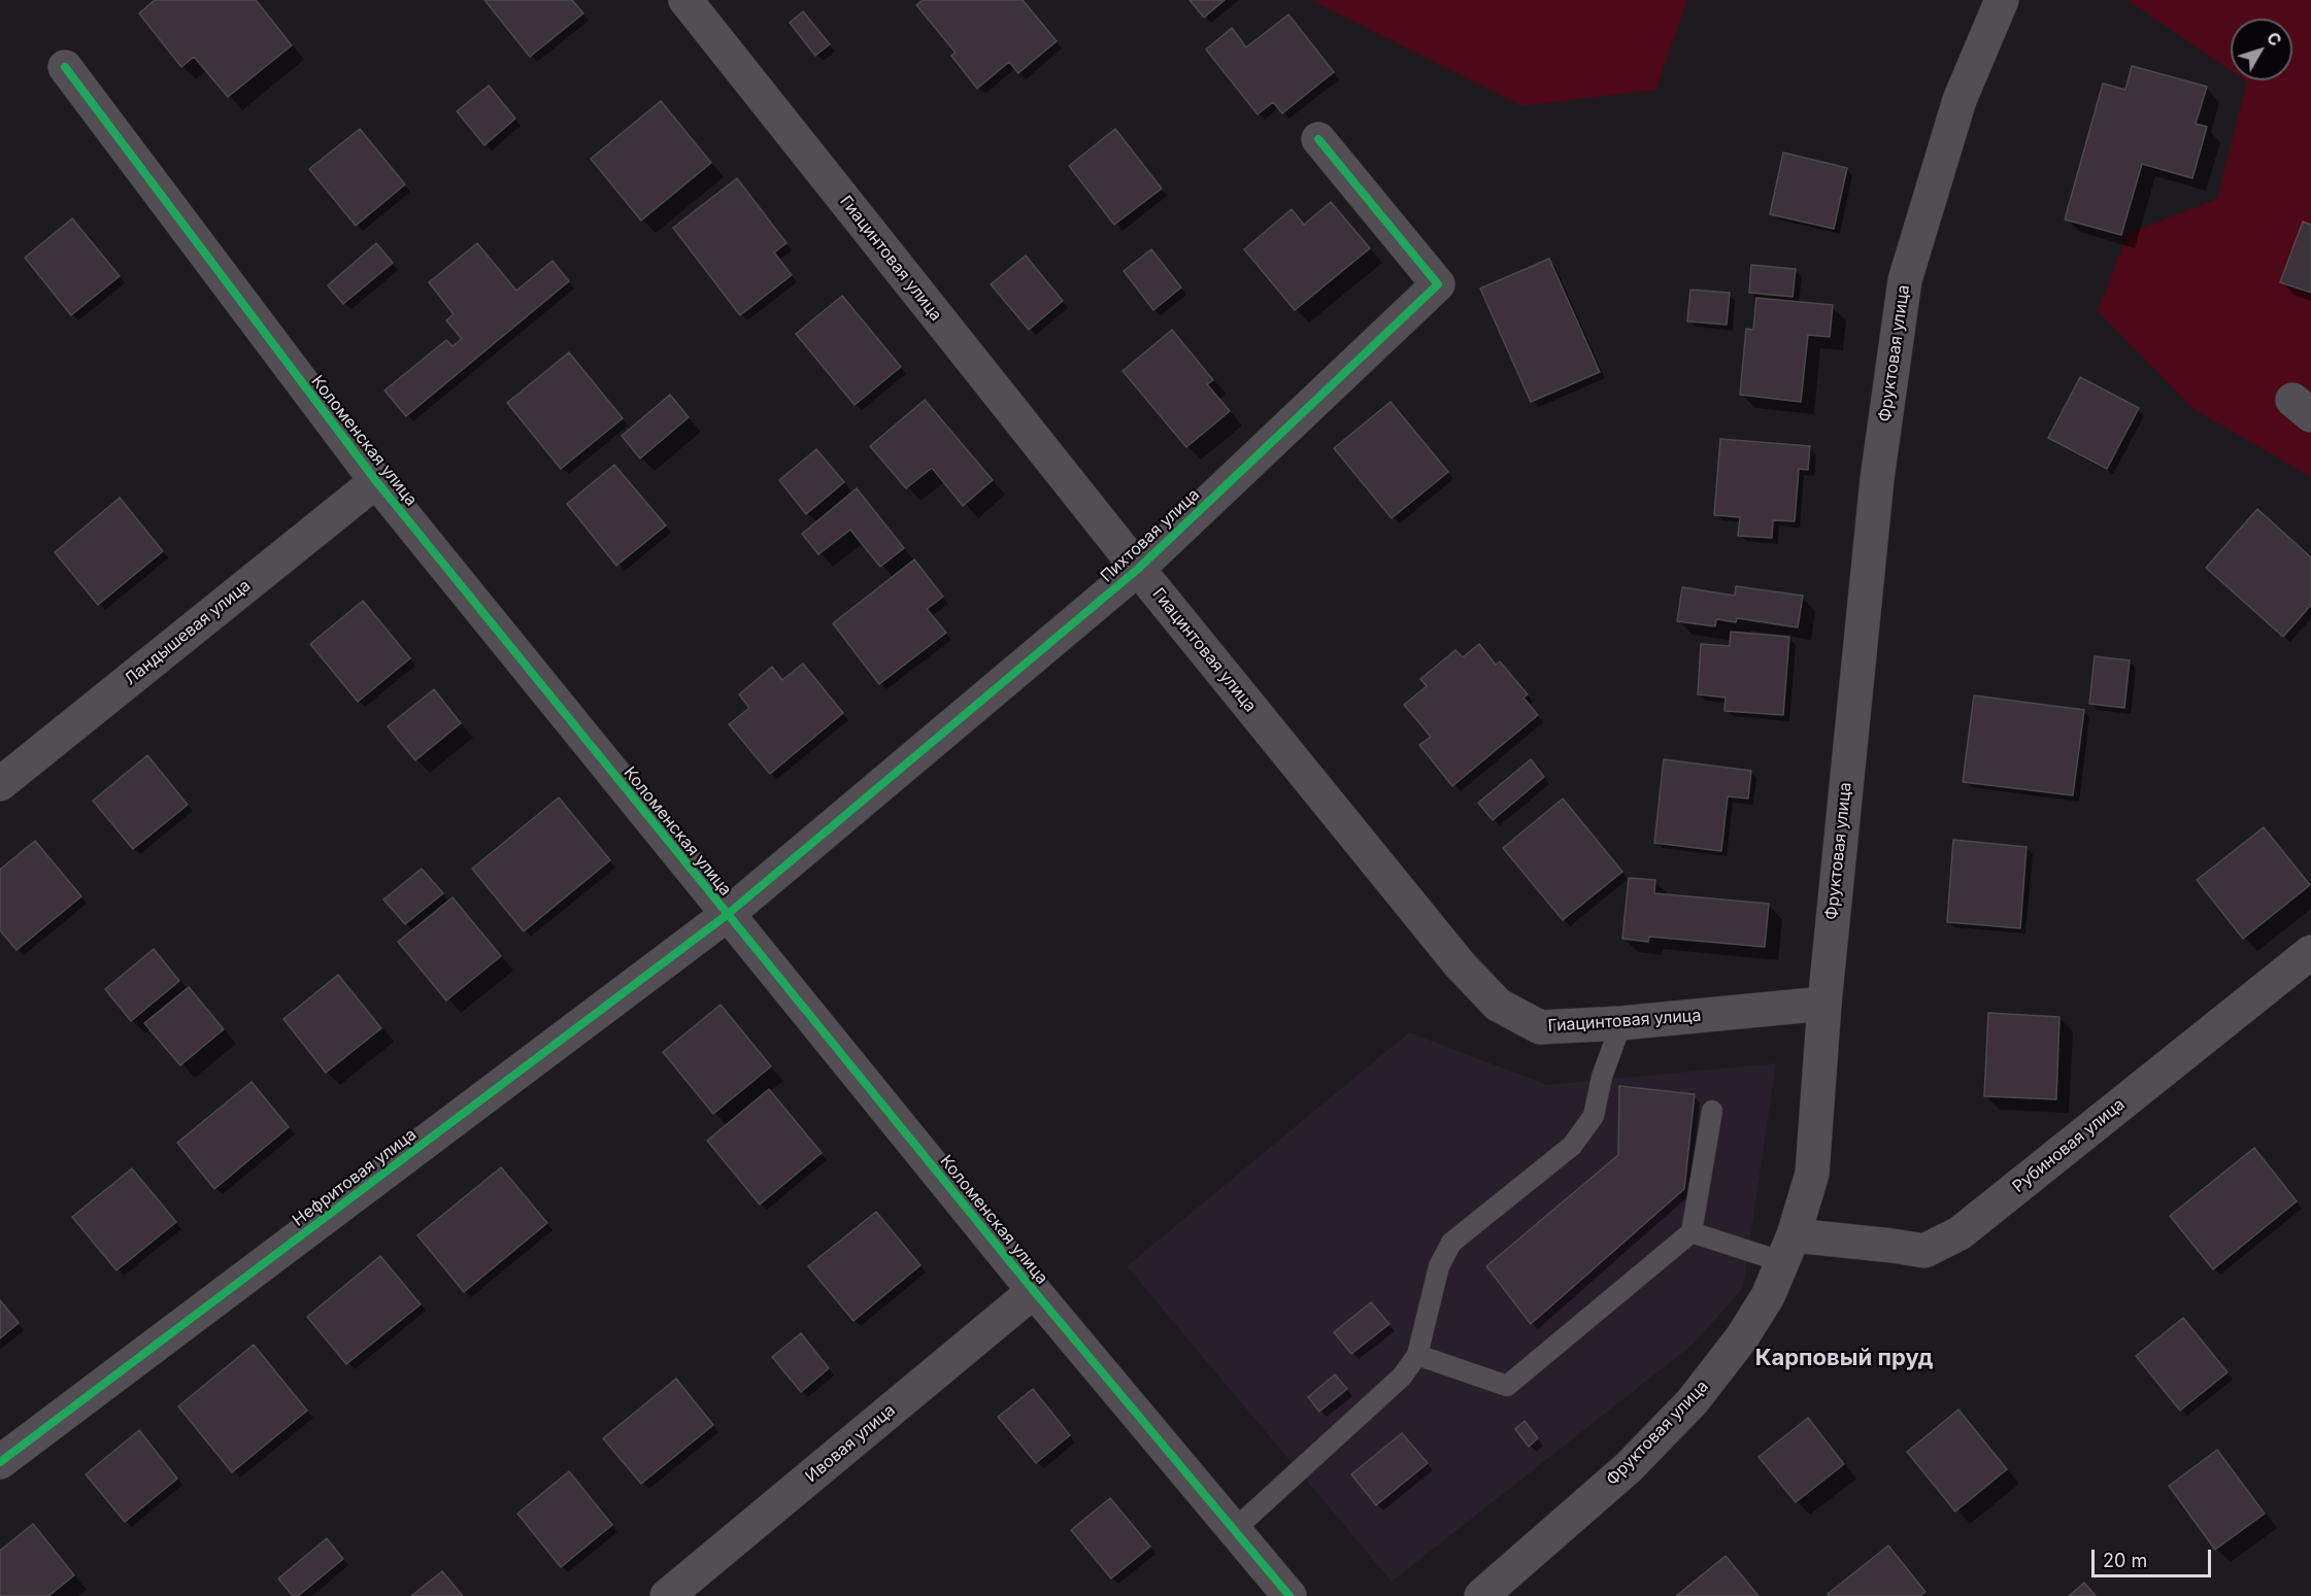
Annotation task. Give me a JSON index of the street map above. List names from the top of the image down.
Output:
{
  "streets": {
    "street": [
      "Гиацинтовая улица",
      "Фруктовая улица",
      "Коломенская улица",
      "Пихтовая улица",
      "Ландышевая улица",
      "Рубиновая улица",
      "Нефритовая улица",
      "Ивовая улица"
    ]
  },
  "crossings": [
    ["Гиацинтовая улица", "Фруктовая улица"],
    ["Гиацинтовая улица", "Пихтовая улица"],
    ["Фруктовая улица", "Рубиновая улица"],
    ["Коломенская улица", "Пихтовая улица"],
    ["Коломенская улица", "Ландышевая улица"],
    ["Коломенская улица", "Нефритовая улица"],
    ["Коломенская улица", "Ивовая улица"],
    ["Пихтовая улица", "Нефритовая улица"]
  ],
  "districts": ["Карповый пруд"],
  "scale_bar": "20 m",
  "north": "top right"
}
